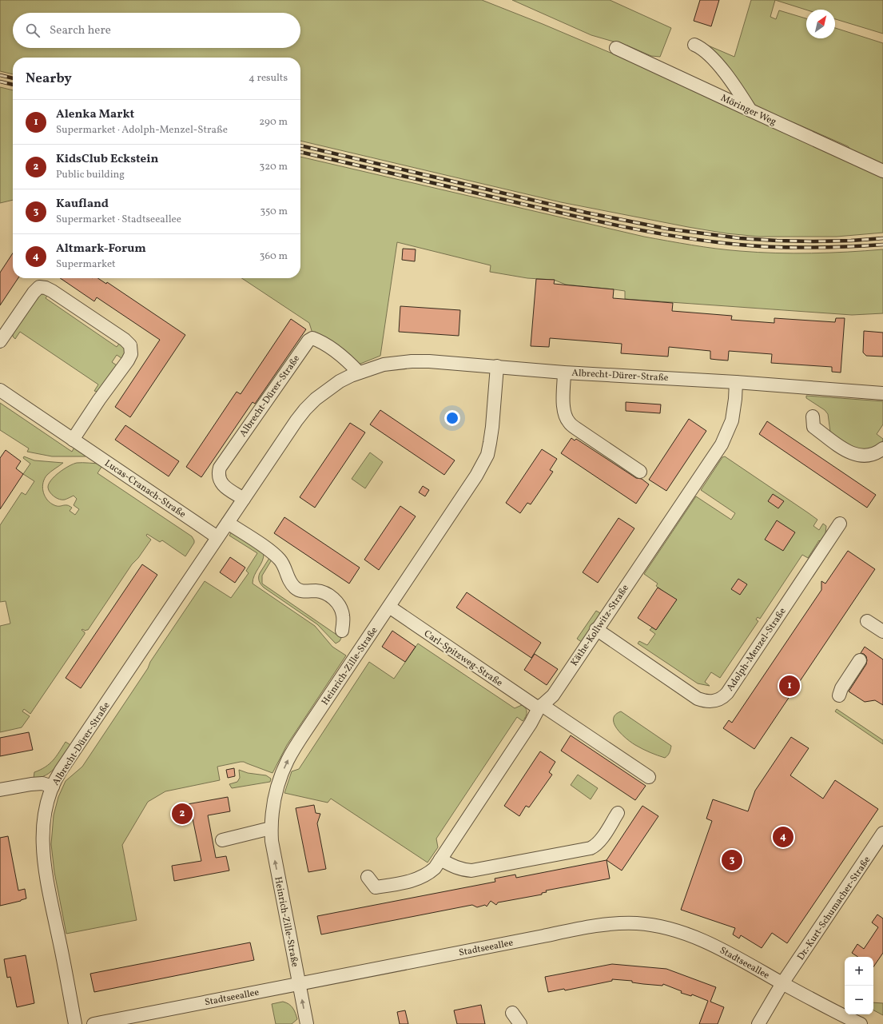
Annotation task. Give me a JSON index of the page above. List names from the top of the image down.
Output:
{
  "streets": {
    "street": [
      "Möringer Weg",
      "Albrecht-Dürer-Straße",
      "Lucas-Cranach-Straße",
      "Käthe-Kollwitz-Straße",
      "Adolph-Menzel-Straße",
      "Carl-Spitzweg-Straße",
      "Heinrich-Zille-Straße",
      "Dr.-Kurt-Schumacher-Straße",
      "Stadtseeallee"
    ]
  },
  "crossings": [
    ["Albrecht-Dürer-Straße", "Lucas-Cranach-Straße"],
    ["Albrecht-Dürer-Straße", "Käthe-Kollwitz-Straße"],
    ["Albrecht-Dürer-Straße", "Heinrich-Zille-Straße"],
    ["Käthe-Kollwitz-Straße", "Adolph-Menzel-Straße"],
    ["Käthe-Kollwitz-Straße", "Carl-Spitzweg-Straße"],
    ["Carl-Spitzweg-Straße", "Heinrich-Zille-Straße"],
    ["Heinrich-Zille-Straße", "Stadtseeallee"],
    ["Dr.-Kurt-Schumacher-Straße", "Stadtseeallee"]
  ],
  "one_way": ["Heinrich-Zille-Straße"],
  "north": "top right",
  "page": {
    "search": "Search here",
    "heading": ["Nearby", "4 results"],
    "list": [
      {
        "mark": "1",
        "name": "Alenka Markt",
        "note": "Supermarket · Adolph-Menzel-Straße",
        "value": "290 m"
      },
      {
        "mark": "2",
        "name": "KidsClub Eckstein",
        "note": "Public building",
        "value": "320 m"
      },
      {
        "mark": "3",
        "name": "Kaufland",
        "note": "Supermarket · Stadtseeallee",
        "value": "350 m"
      },
      {
        "mark": "4",
        "name": "Altmark-Forum",
        "note": "Supermarket",
        "value": "360 m"
      }
    ],
    "pins": [
      "1",
      "2",
      "4",
      "3"
    ],
    "map_buttons": ["+", "−"]
  }
}
